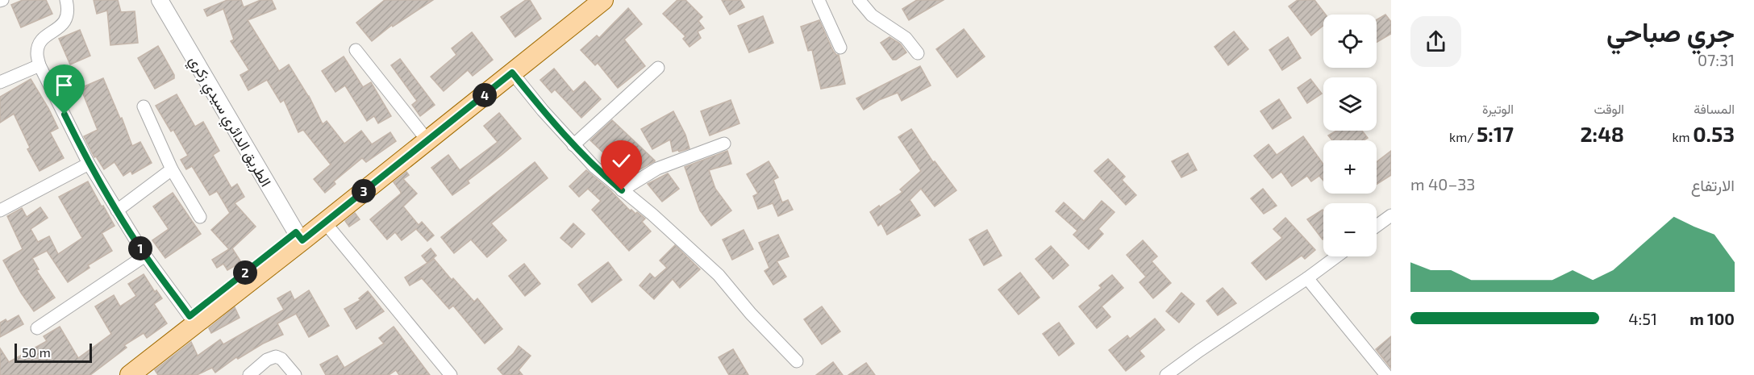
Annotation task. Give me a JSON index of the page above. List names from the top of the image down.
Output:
{
  "streets": {
    "street": ["الطريق الدائري سيدي زكري"]
  },
  "scale_bar": "50 m",
  "page": {
    "heading": ["جري صباحي", "07:31"],
    "map_buttons": ["+", "−"],
    "stats": [
      ["المسافة", "0.53 km"],
      ["الوقت", "2:48"],
      ["الوتيرة", "5:17 /km"]
    ],
    "pins": [
      "4",
      "3",
      "1",
      "2"
    ],
    "chart": ["الارتفاع", "33–40 m"],
    "list": [
      {
        "name": "100 m",
        "note": "4:51"
      }
    ],
    "scale": "50 m"
  }
}
